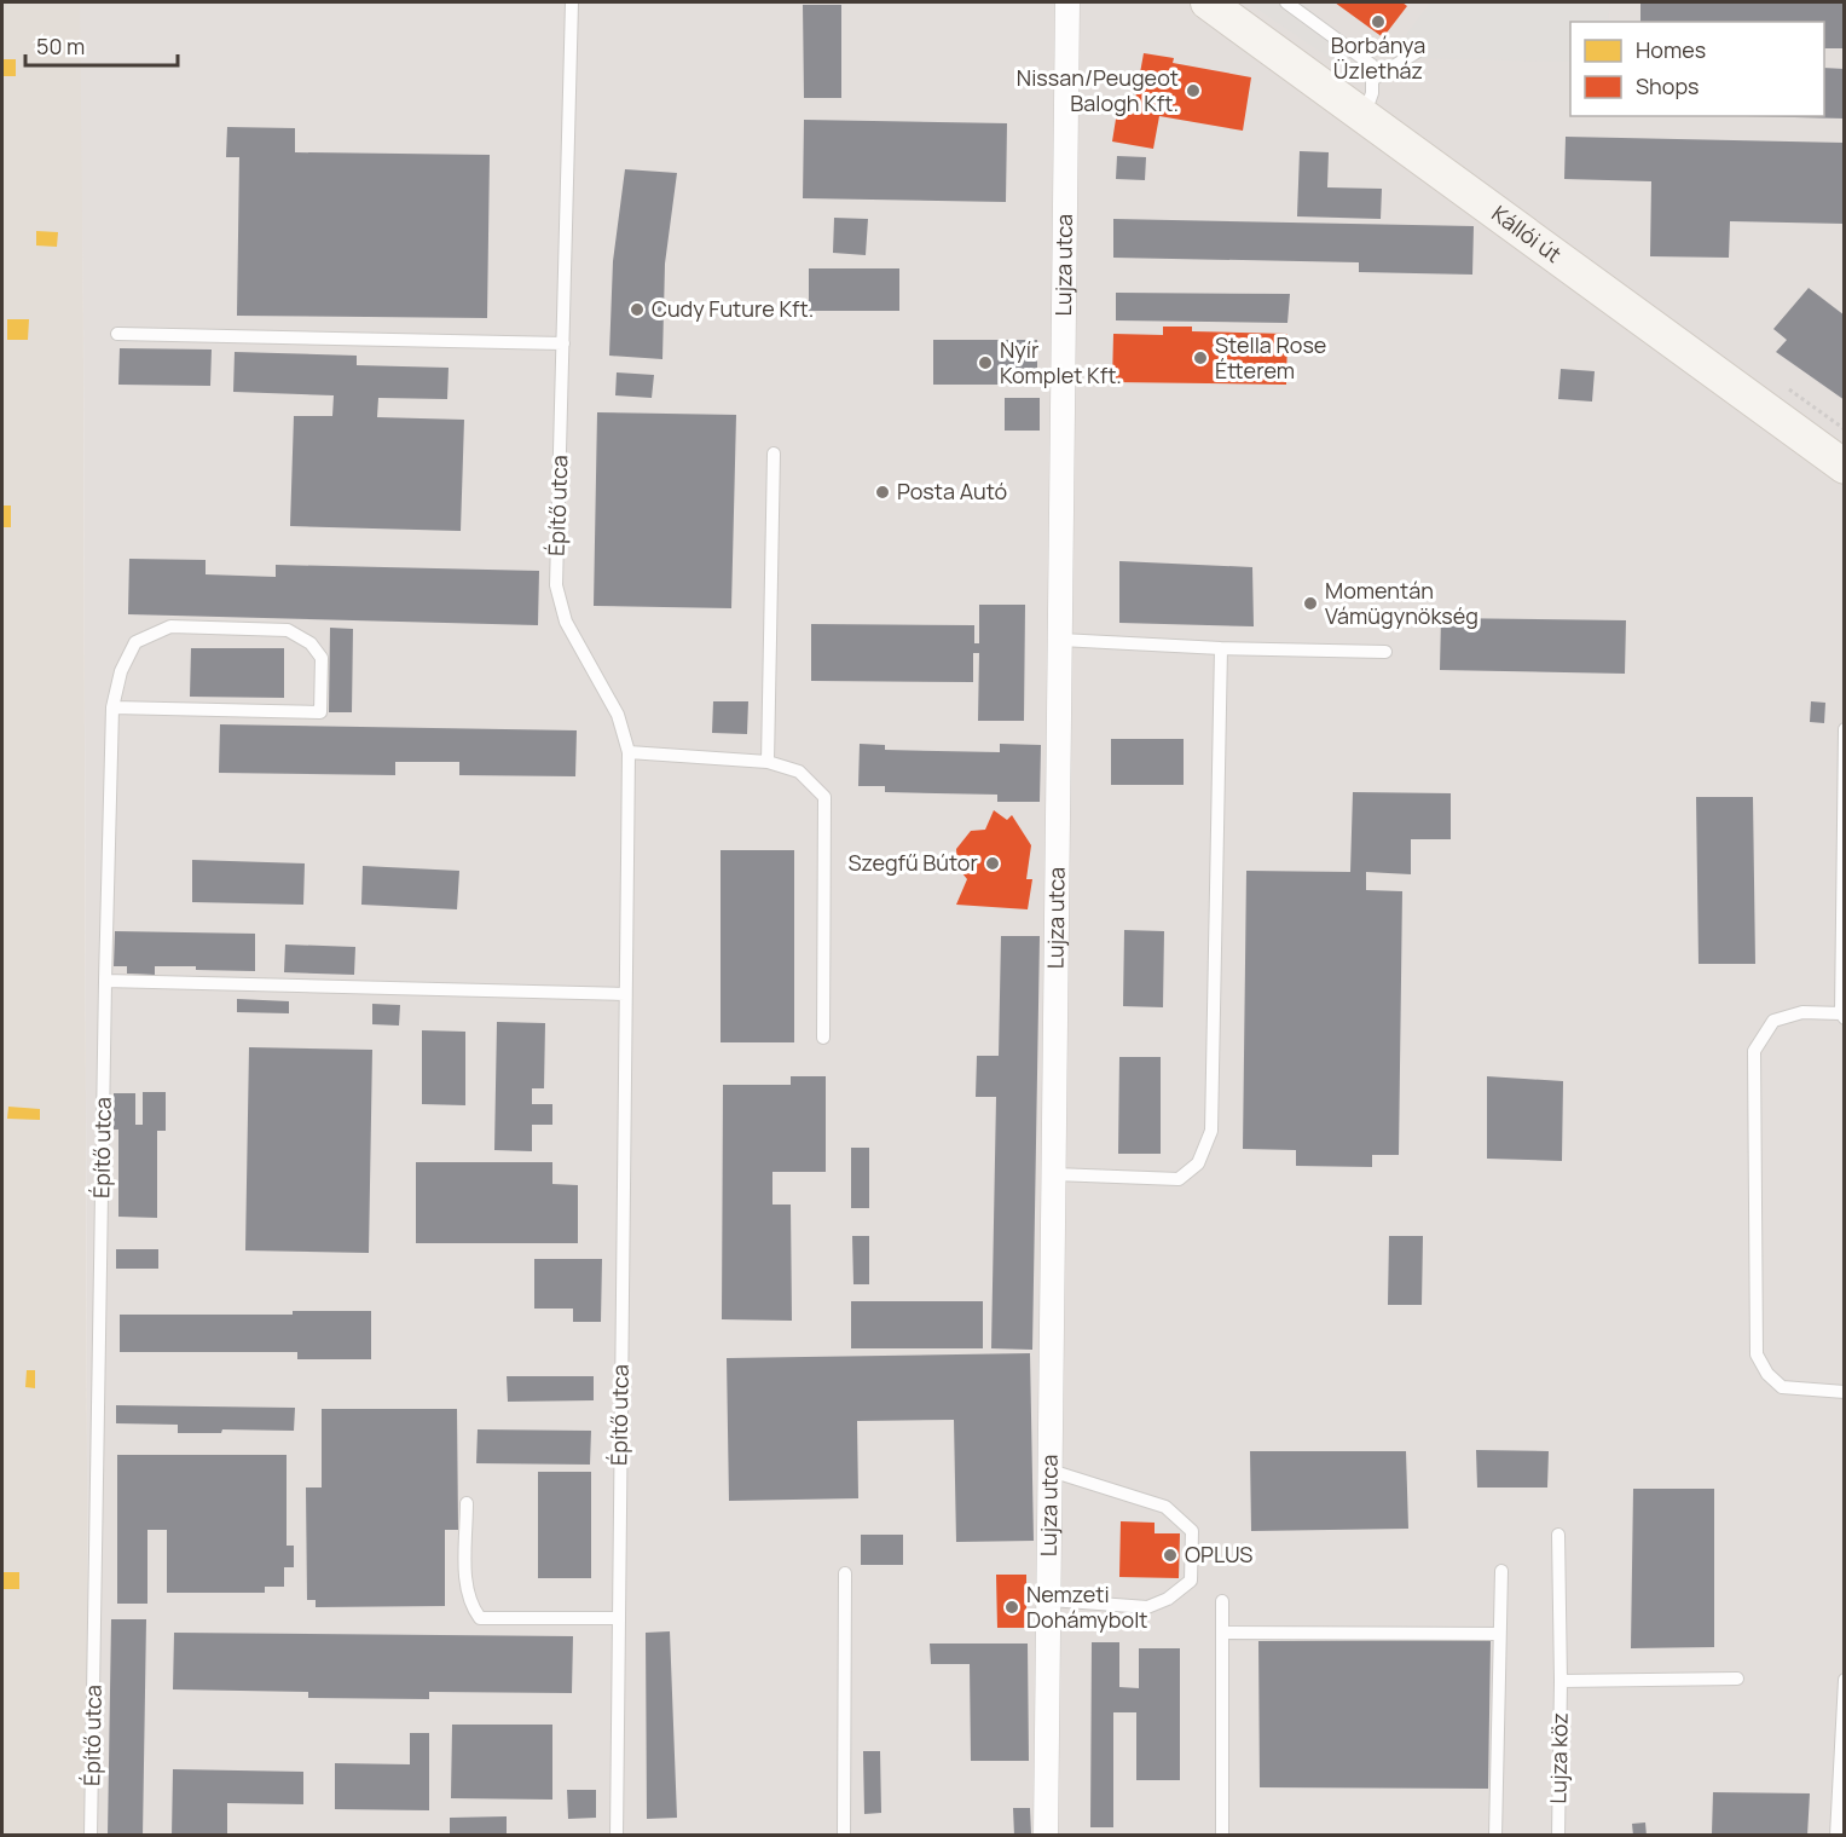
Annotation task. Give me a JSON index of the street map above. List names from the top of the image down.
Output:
{
  "streets": {
    "main road": ["Kállói út"],
    "street": ["Lujza utca"],
    "lane": ["Építő utca", "Lujza köz"]
  },
  "places": [
    "Borbánya Üzletház",
    "Nissan/Peugeot Balogh Kft.",
    "Cudy Future Kft.",
    "Stella Rose Étterem",
    "Nyír Komplet Kft.",
    "Posta Autó",
    "Momentán Vámügynökség",
    "Szegfű Bútor",
    "OPLUS",
    "Nemzeti Dohámybolt"
  ],
  "legend": ["Homes", "Shops"],
  "scale_bar": "50 m"
}
